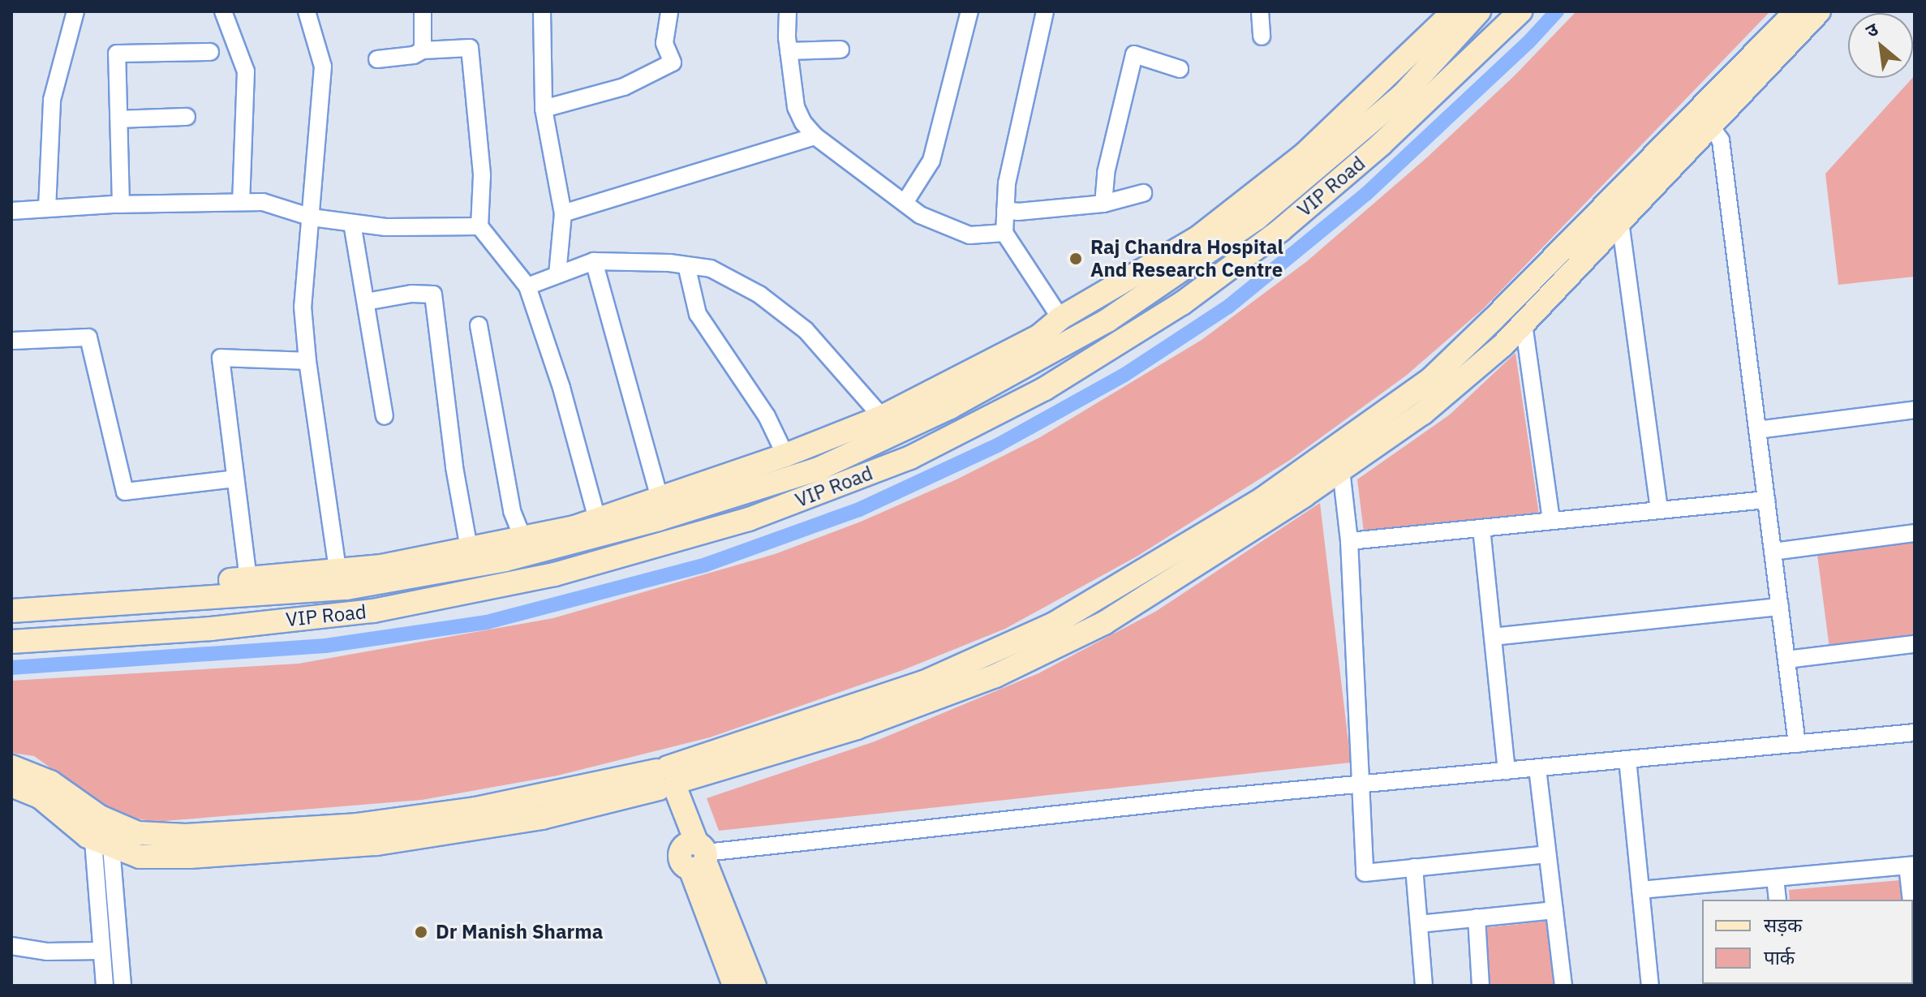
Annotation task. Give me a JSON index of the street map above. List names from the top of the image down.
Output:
{
  "streets": {
    "street": ["VIP Road"]
  },
  "places": ["Raj Chandra Hospital And Research Centre", "Dr Manish Sharma"],
  "legend": ["सड़क", "पार्क"],
  "north": "top left"
}
